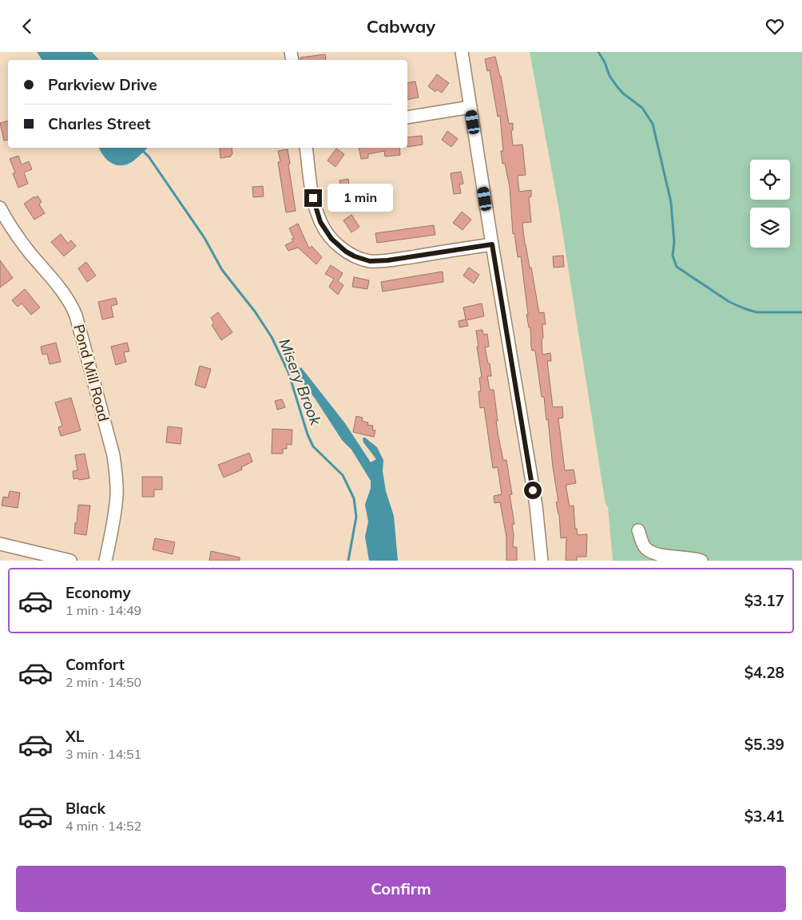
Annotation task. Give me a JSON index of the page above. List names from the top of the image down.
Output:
{
  "streets": {
    "street": ["Pond Mill Road"]
  },
  "water": ["Misery Brook"],
  "page": {
    "header": "Cabway",
    "banner": ["Parkview Drive", "Charles Street"],
    "bubble": "1 min",
    "list": [
      {
        "name": "Economy",
        "note": "1 min · 14:49",
        "value": "$3.17"
      },
      {
        "name": "Comfort",
        "note": "2 min · 14:50",
        "value": "$4.28"
      },
      {
        "name": "XL",
        "note": "3 min · 14:51",
        "value": "$5.39"
      },
      {
        "name": "Black",
        "note": "4 min · 14:52",
        "value": "$3.41"
      }
    ],
    "buttons": "Confirm"
  }
}
